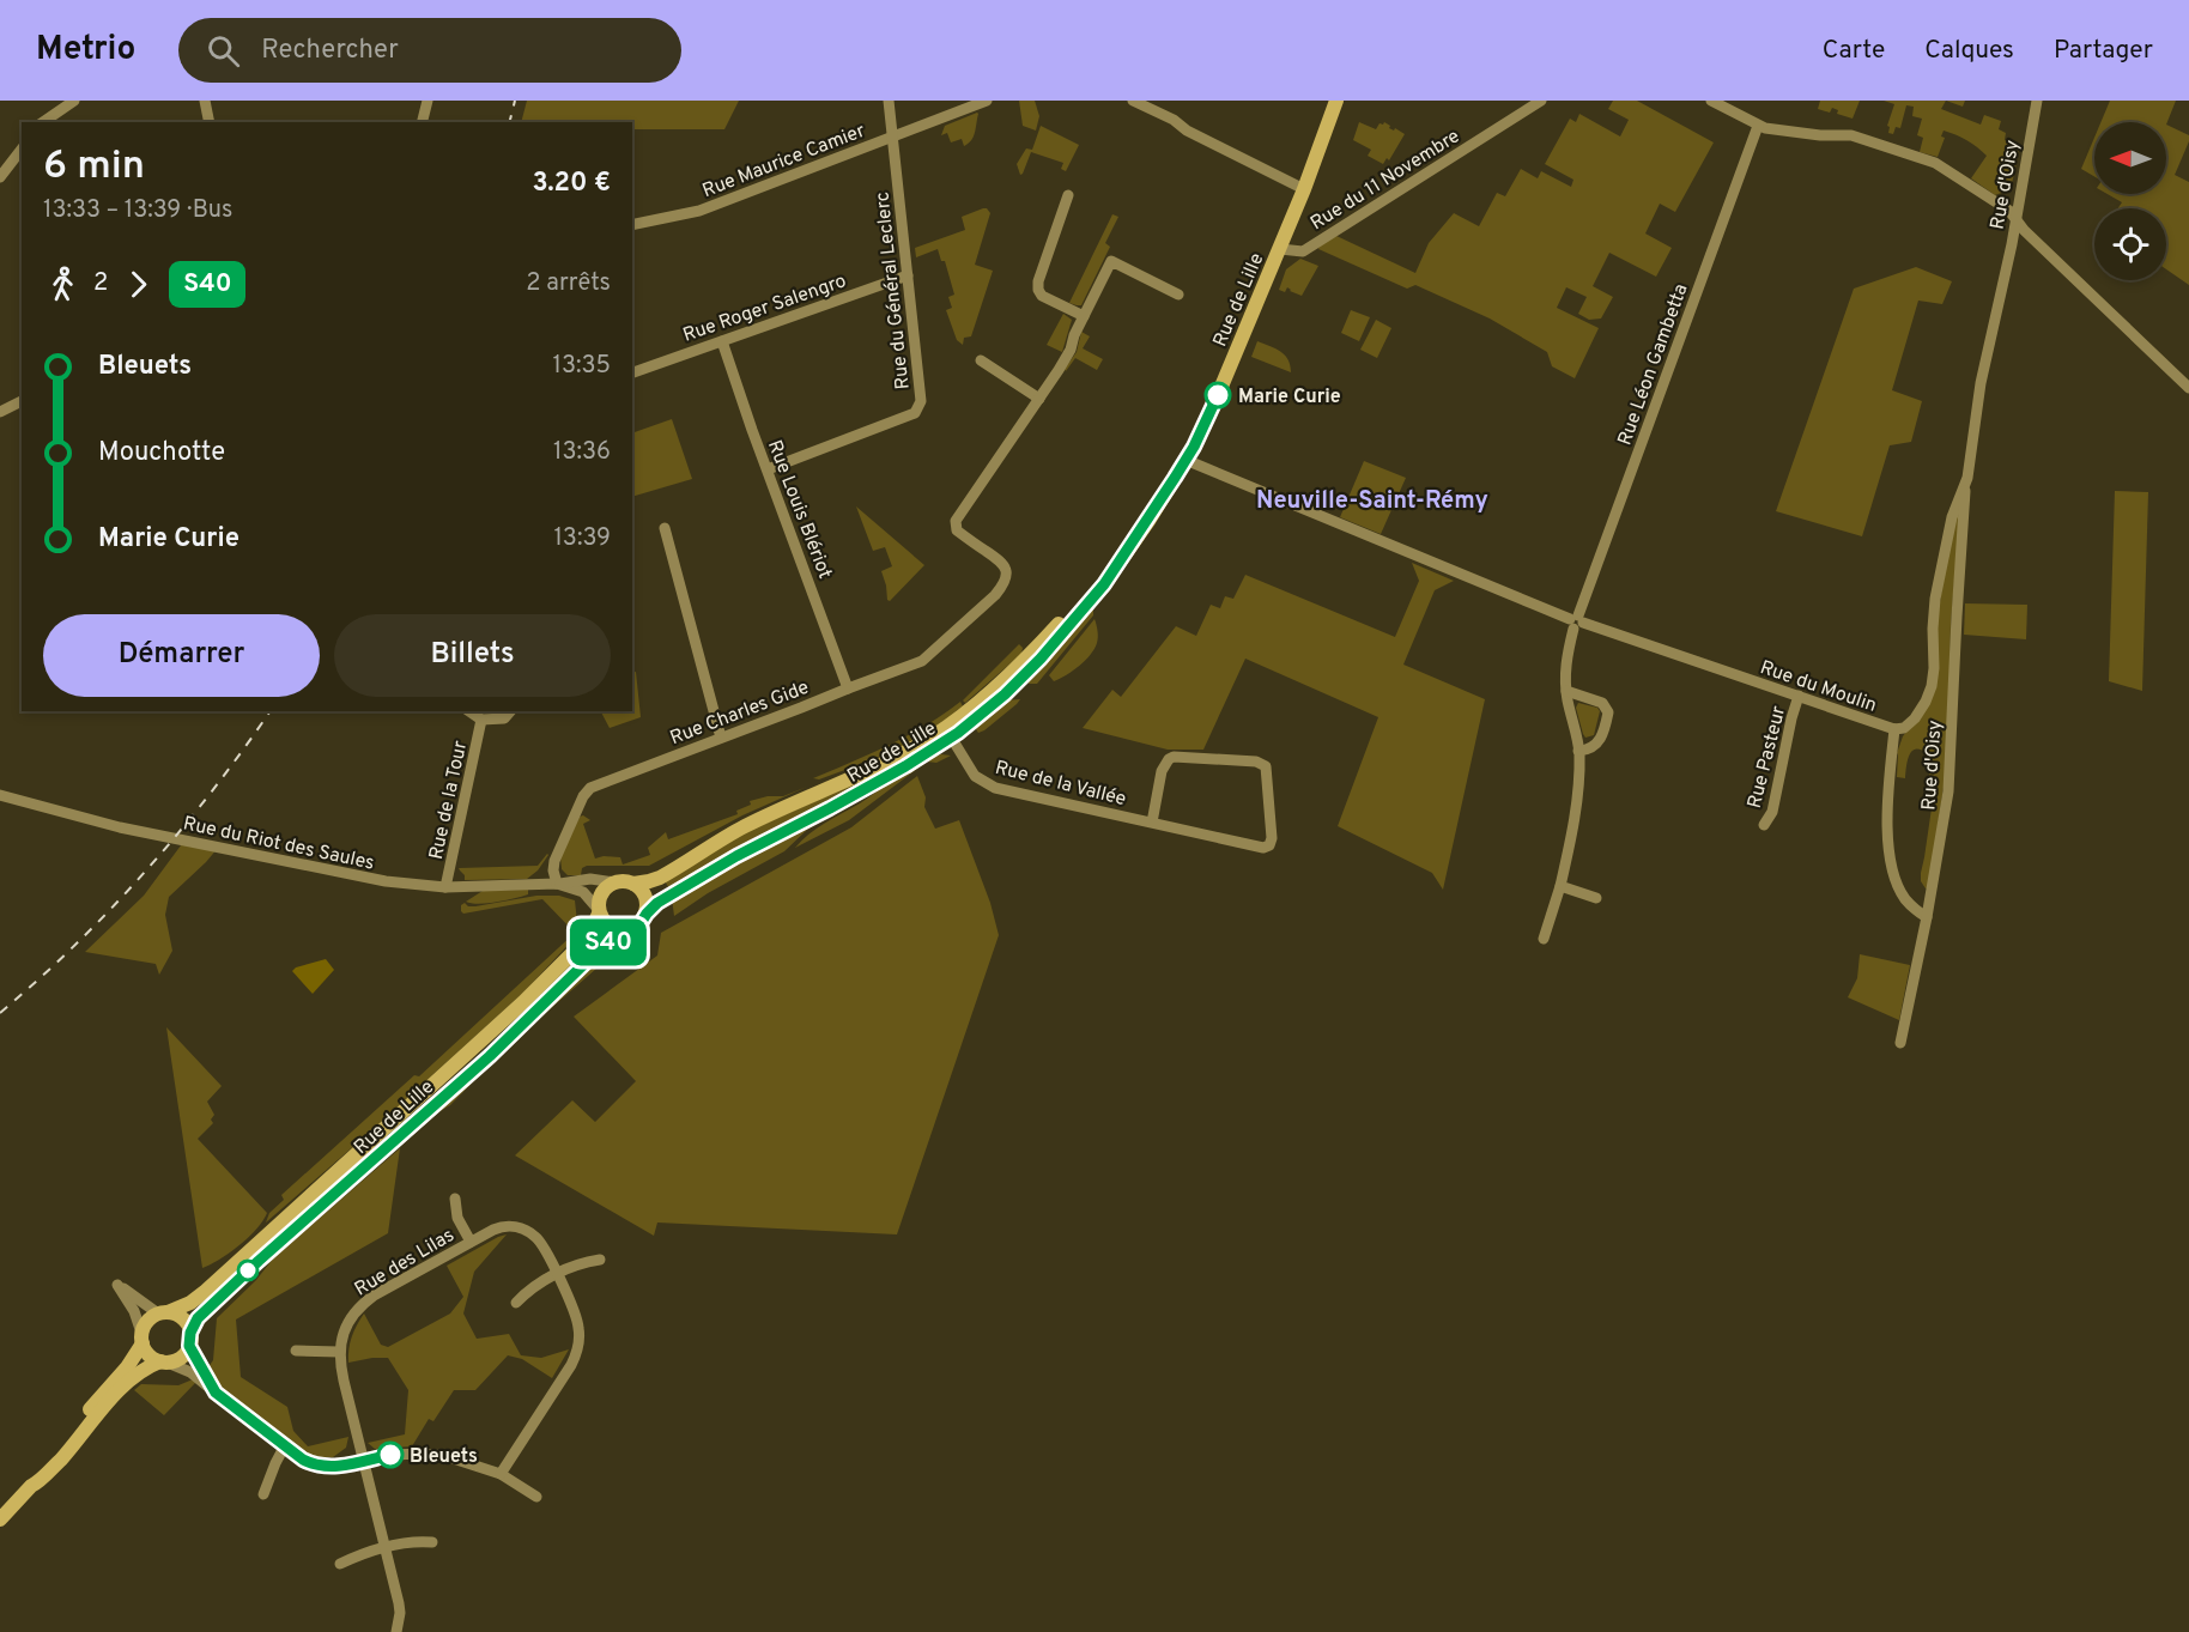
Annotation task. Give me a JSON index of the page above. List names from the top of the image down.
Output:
{
  "streets": {
    "main road": ["Rue de Lille"],
    "street": [
      "Rue Maurice Camier",
      "Rue du 11 Novembre",
      "Rue d'Oisy",
      "Rue du Général Leclerc",
      "Rue Roger Salengro",
      "Rue Léon Gambetta",
      "Rue Louis Blériot",
      "Rue du Moulin",
      "Rue Charles Gide",
      "Rue Pasteur",
      "Rue de la Vallée",
      "Rue de la Tour",
      "Rue du Riot des Saules",
      "Rue des Lilas"
    ]
  },
  "crossings": [
    ["Rue Maurice Camier", "Rue du Général Leclerc"],
    ["Rue du 11 Novembre", "Rue de Lille"],
    ["Rue d'Oisy", "Rue du Moulin"],
    ["Rue du Général Leclerc", "Rue Roger Salengro"],
    ["Rue du Général Leclerc", "Rue Louis Blériot"],
    ["Rue de Lille", "Rue du Moulin"],
    ["Rue de Lille", "Rue de la Vallée"],
    ["Rue de Lille", "Rue du Riot des Saules"],
    ["Rue Roger Salengro", "Rue Louis Blériot"],
    ["Rue Léon Gambetta", "Rue du Moulin"],
    ["Rue Louis Blériot", "Rue Charles Gide"],
    ["Rue du Moulin", "Rue Pasteur"],
    ["Rue Charles Gide", "Rue du Riot des Saules"],
    ["Rue de la Tour", "Rue du Riot des Saules"]
  ],
  "districts": ["Neuville-Saint-Rémy"],
  "places": ["Marie Curie", "Bleuets"],
  "lines": ["bus line S40"],
  "north": "left",
  "page": {
    "header": "Metrio",
    "search": "Rechercher",
    "nav": ["Carte", "Calques", "Partager"],
    "on_map": "S40",
    "heading": ["6 min", "13:33 – 13:39 · Bus", "3.20 €"],
    "legs": ["2", "S40", "2 arrêts"],
    "list": [
      {
        "name": "Bleuets",
        "value": "13:35"
      },
      {
        "name": "Mouchotte",
        "value": "13:36"
      },
      {
        "name": "Marie Curie",
        "value": "13:39"
      }
    ],
    "buttons": ["Démarrer", "Billets"]
  }
}
